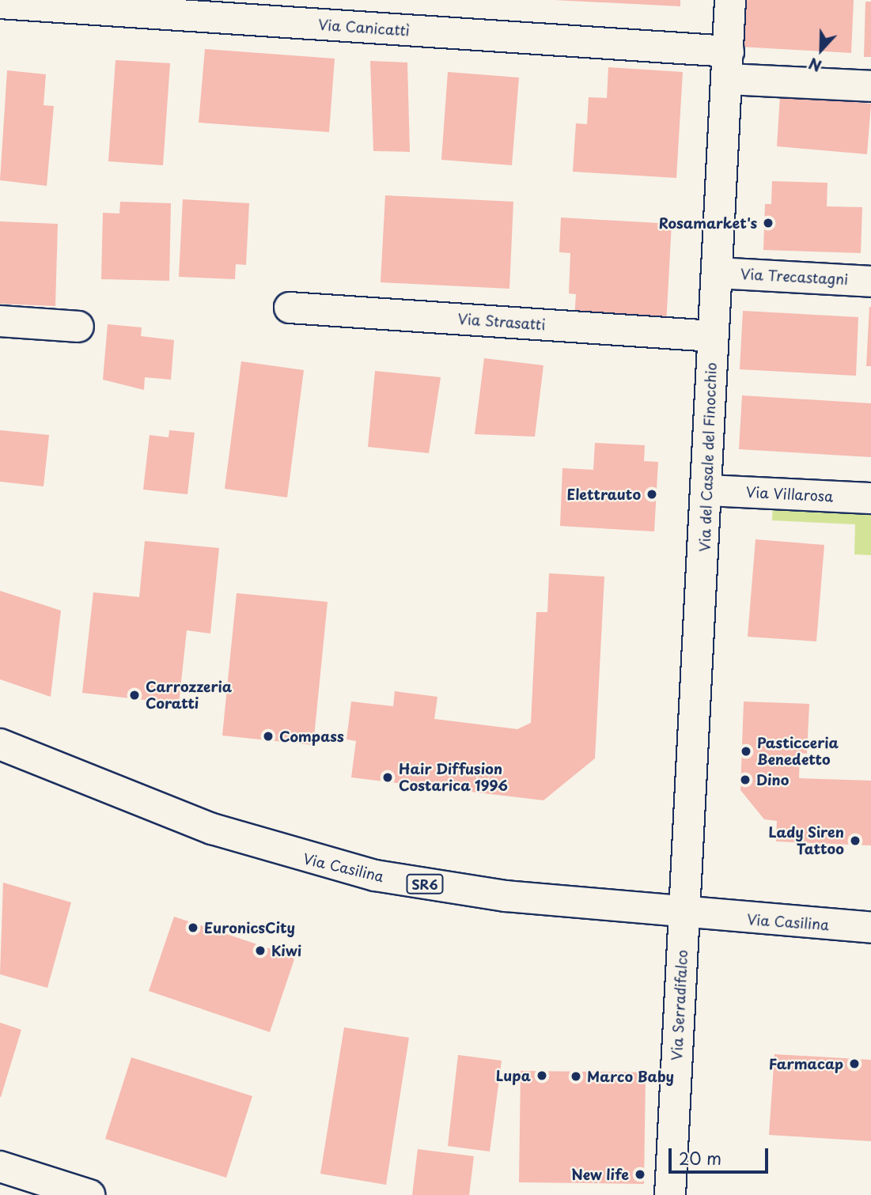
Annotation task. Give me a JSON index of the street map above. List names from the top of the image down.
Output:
{
  "streets": {
    "street": [
      "Via Canicattì",
      "Via Trecastagni",
      "Via Strasatti",
      "Via del Casale del Finocchio",
      "Via Villarosa",
      "Via Casilina",
      "SR6",
      "Via Serradifalco"
    ]
  },
  "crossings": [
    ["Via Canicattì", "Via del Casale del Finocchio"],
    ["Via Trecastagni", "Via del Casale del Finocchio"],
    ["Via Strasatti", "Via del Casale del Finocchio"],
    ["Via del Casale del Finocchio", "Via Villarosa"],
    ["Via del Casale del Finocchio", "Via Casilina"],
    ["Via del Casale del Finocchio", "Via Serradifalco"],
    ["Via Casilina", "Via Serradifalco"]
  ],
  "places": [
    "Rosamarket's",
    "Elettrauto",
    "Carrozzeria Coratti",
    "Compass",
    "Pasticceria Benedetto",
    "Hair Diffusion Costarica 1996",
    "Dino",
    "Lady Siren Tattoo",
    "EuronicsCity",
    "Kiwi",
    "Farmacap",
    "Lupa",
    "Marco Baby",
    "New life"
  ],
  "scale_bar": "20 m",
  "north": "bottom"
}
